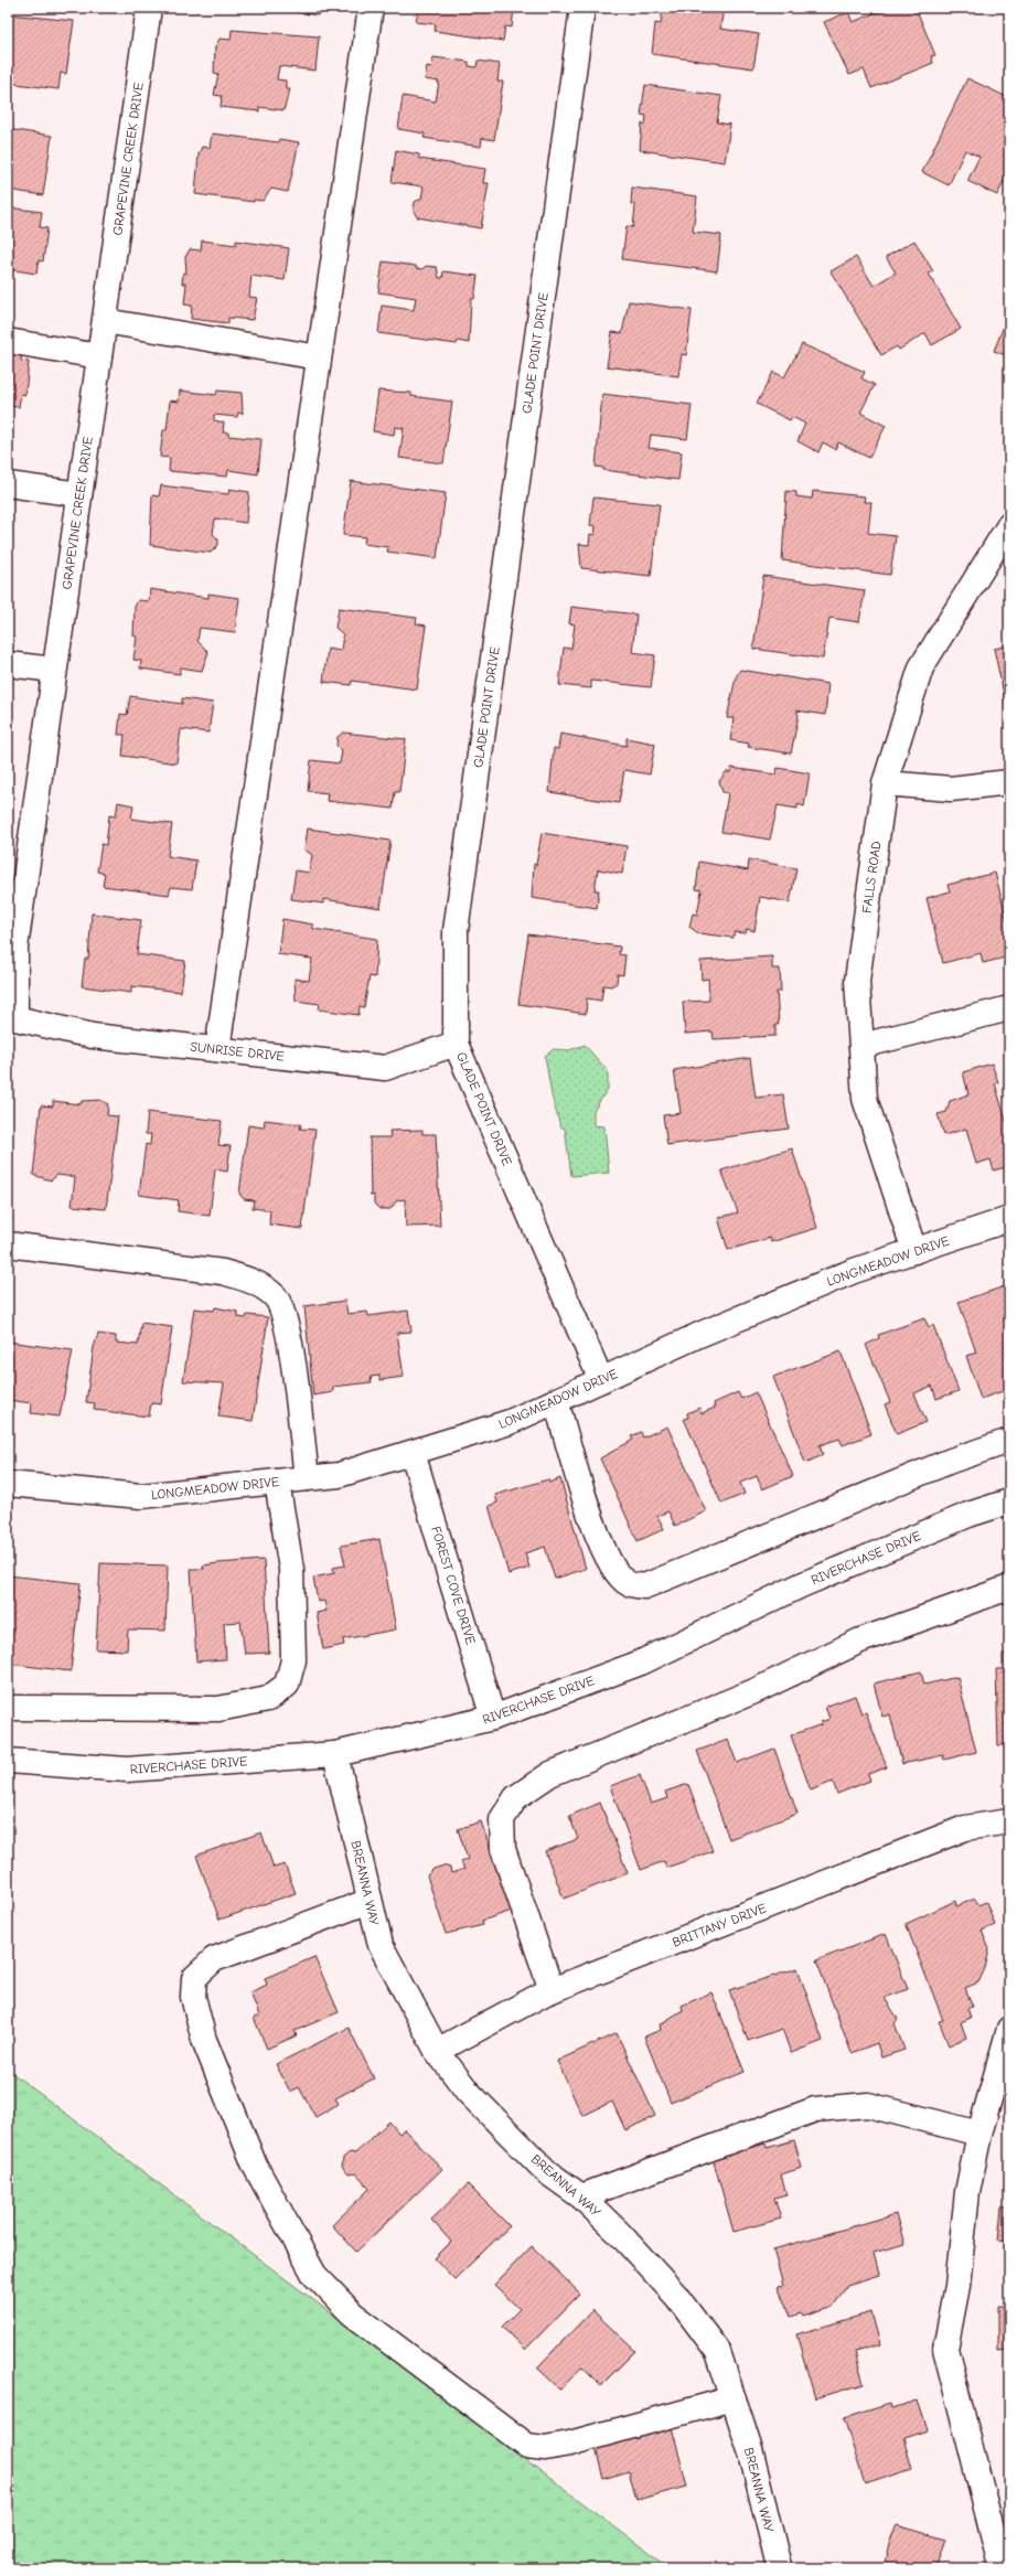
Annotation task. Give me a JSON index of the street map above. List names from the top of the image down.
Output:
{
  "streets": {
    "street": [
      "GRAPEVINE CREEK DRIVE",
      "GLADE POINT DRIVE",
      "FALLS ROAD",
      "SUNRISE DRIVE",
      "LONGMEADOW DRIVE",
      "RIVERCHASE DRIVE",
      "FOREST COVE DRIVE",
      "BREANNA WAY",
      "BRITTANY DRIVE"
    ]
  },
  "crossings": [
    ["GRAPEVINE CREEK DRIVE", "SUNRISE DRIVE"],
    ["GLADE POINT DRIVE", "SUNRISE DRIVE"],
    ["GLADE POINT DRIVE", "LONGMEADOW DRIVE"],
    ["FALLS ROAD", "LONGMEADOW DRIVE"],
    ["LONGMEADOW DRIVE", "FOREST COVE DRIVE"],
    ["RIVERCHASE DRIVE", "FOREST COVE DRIVE"],
    ["RIVERCHASE DRIVE", "BREANNA WAY"],
    ["BREANNA WAY", "BRITTANY DRIVE"]
  ]
}
